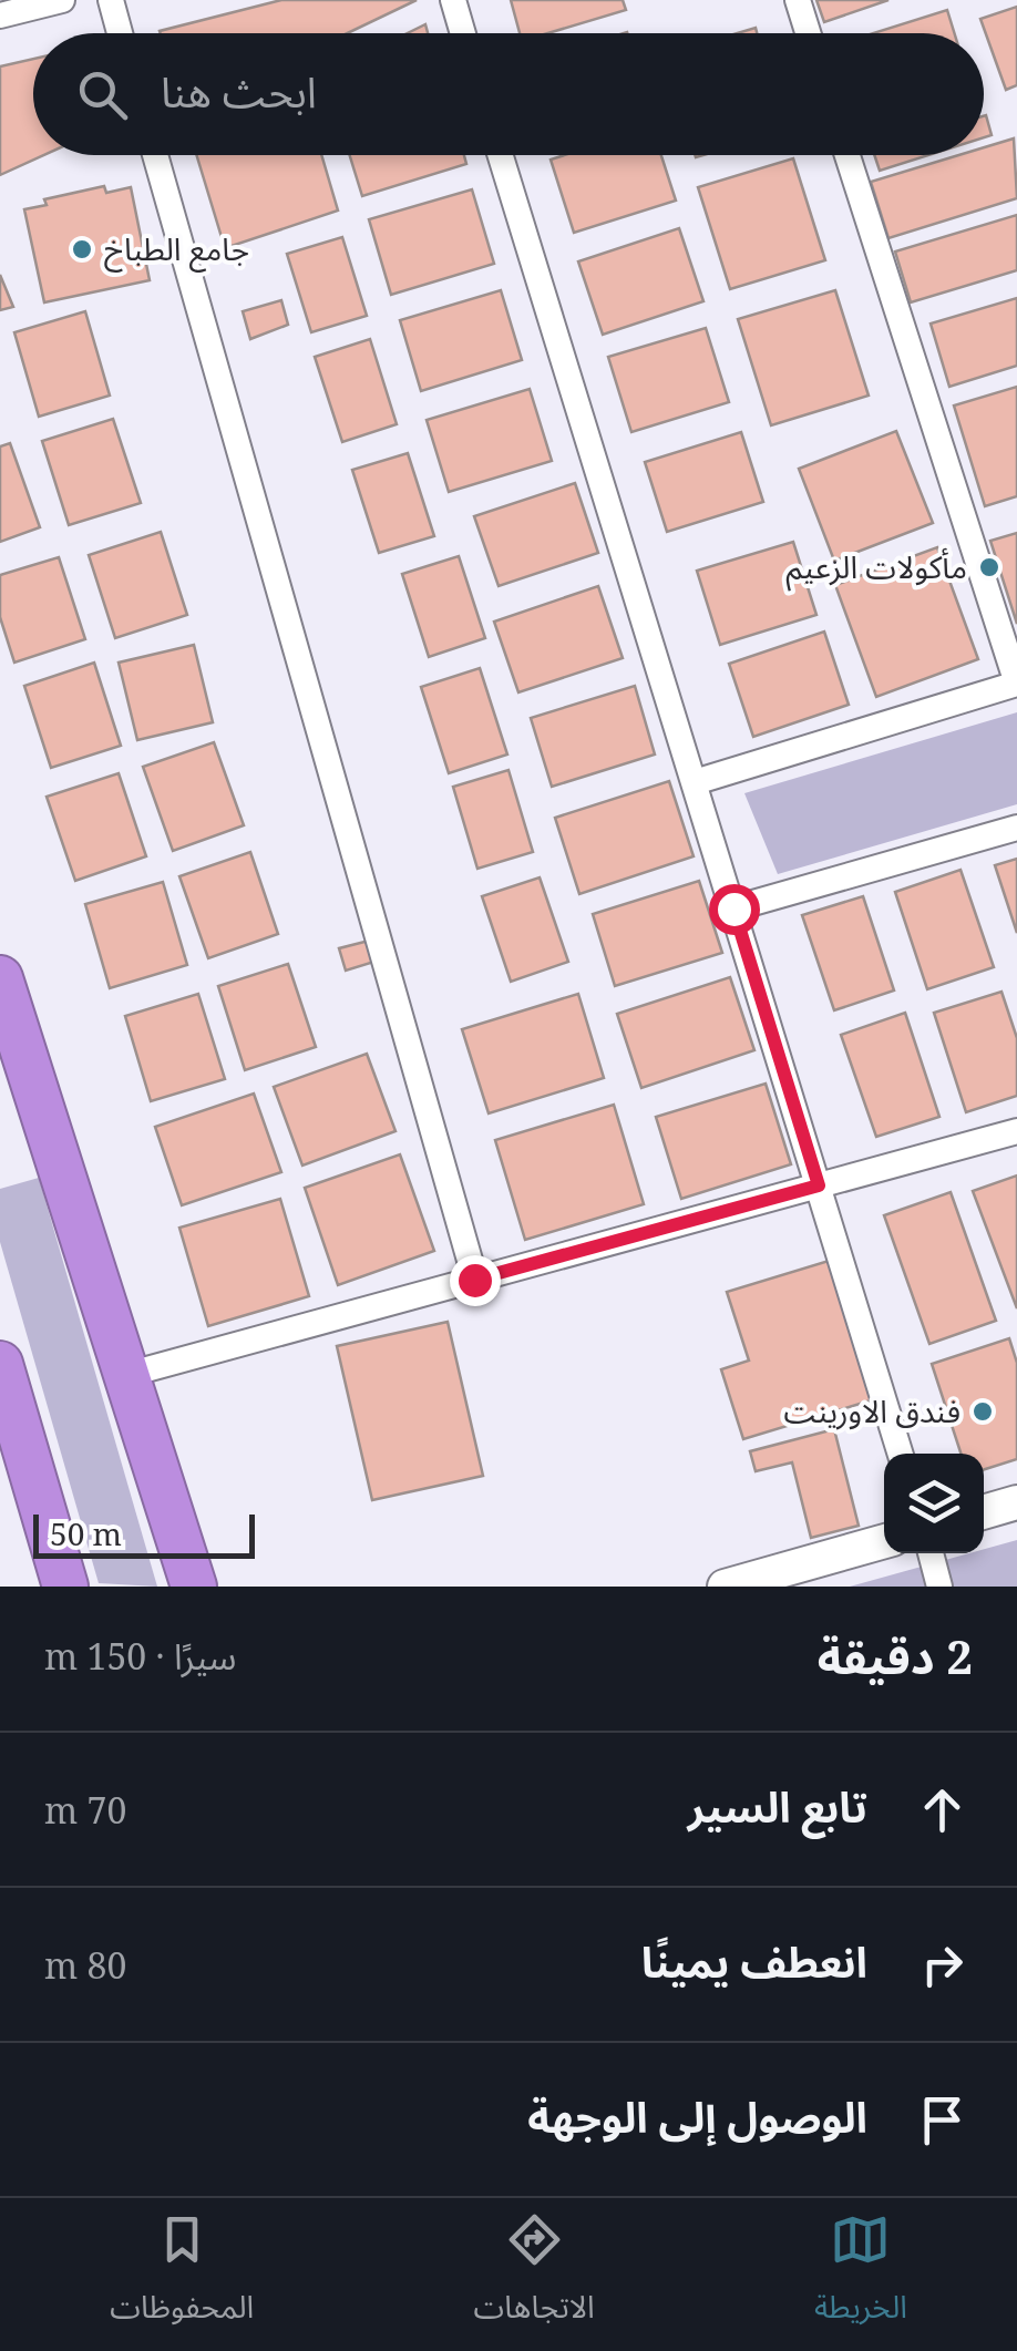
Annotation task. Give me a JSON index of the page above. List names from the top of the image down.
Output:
{
  "places": ["جامع الطباخ", "مأكولات الزعيم", "فندق الاورينت"],
  "scale_bar": "50 m",
  "page": {
    "search": "ابحث هنا",
    "scale": "50 m",
    "heading": ["2 دقيقة", "سيرًا · 150 m"],
    "list": [
      ["تابع السير", "70 m"],
      ["انعطف يمينًا", "80 m"],
      "الوصول إلى الوجهة"
    ],
    "nav": ["الخريطة", "الاتجاهات", "المحفوظات"]
  }
}
